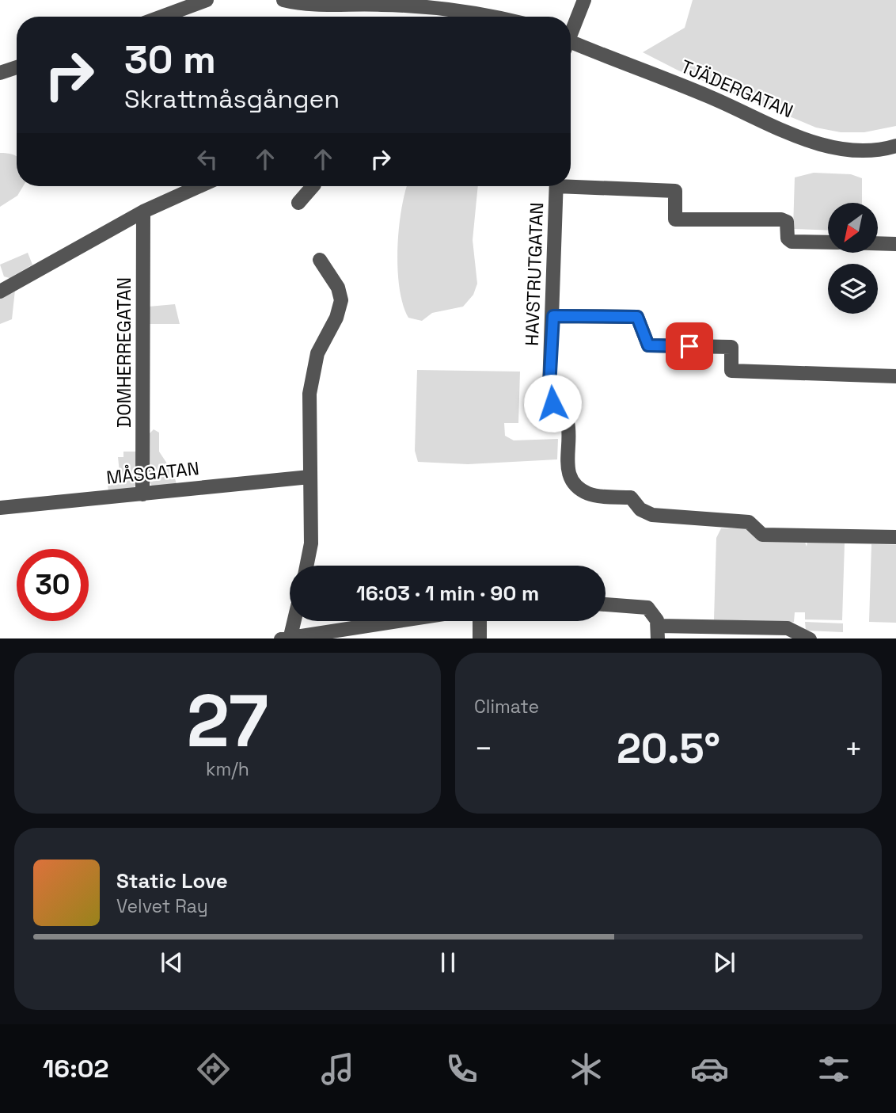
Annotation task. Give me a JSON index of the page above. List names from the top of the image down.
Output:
{
  "streets": {
    "street": [
      "TJÄDERGATAN",
      "HAVSTRUTGATAN",
      "DOMHERREGATAN",
      "MÅSGATAN"
    ]
  },
  "crossings": [
    ["DOMHERREGATAN", "MÅSGATAN"]
  ],
  "north": "bottom left",
  "page": {
    "turn": ["30 m", "Skrattmåsgången"],
    "limit": "30",
    "trip": "16:03 · 1 min · 90 m",
    "tile": [
      ["27", "km/h"],
      "Climate"
    ],
    "heat": ["−", "20.5°", "+"],
    "song": ["Static Love", "Velvet Ray"],
    "tabs": "16:02"
  }
}
